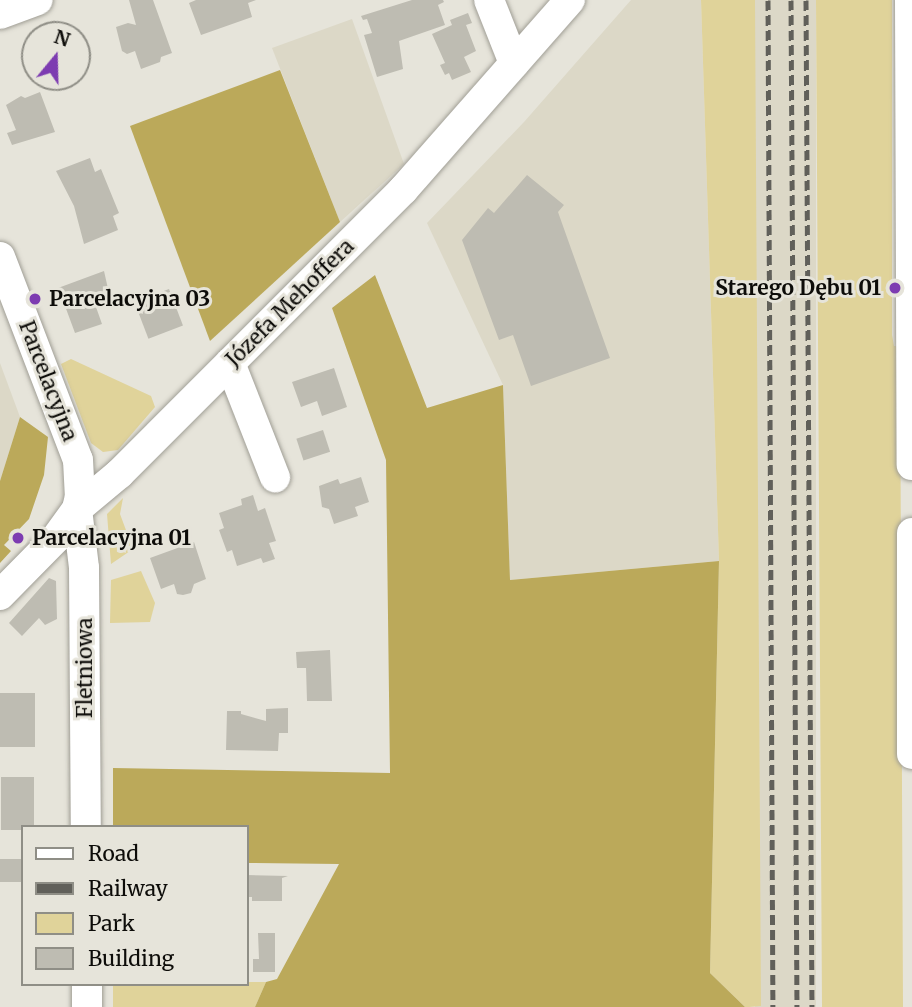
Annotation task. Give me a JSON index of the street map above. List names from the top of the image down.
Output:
{
  "streets": {
    "street": ["Józefa Mehoffera", "Parcelacyjna", "Fletniowa"]
  },
  "crossings": [
    ["Józefa Mehoffera", "Parcelacyjna"],
    ["Józefa Mehoffera", "Fletniowa"],
    ["Parcelacyjna", "Fletniowa"]
  ],
  "places": ["Starego Dębu 01", "Parcelacyjna 03", "Parcelacyjna 01"],
  "legend": [
    "Road",
    "Railway",
    "Park",
    "Building"
  ],
  "north": "top"
}
